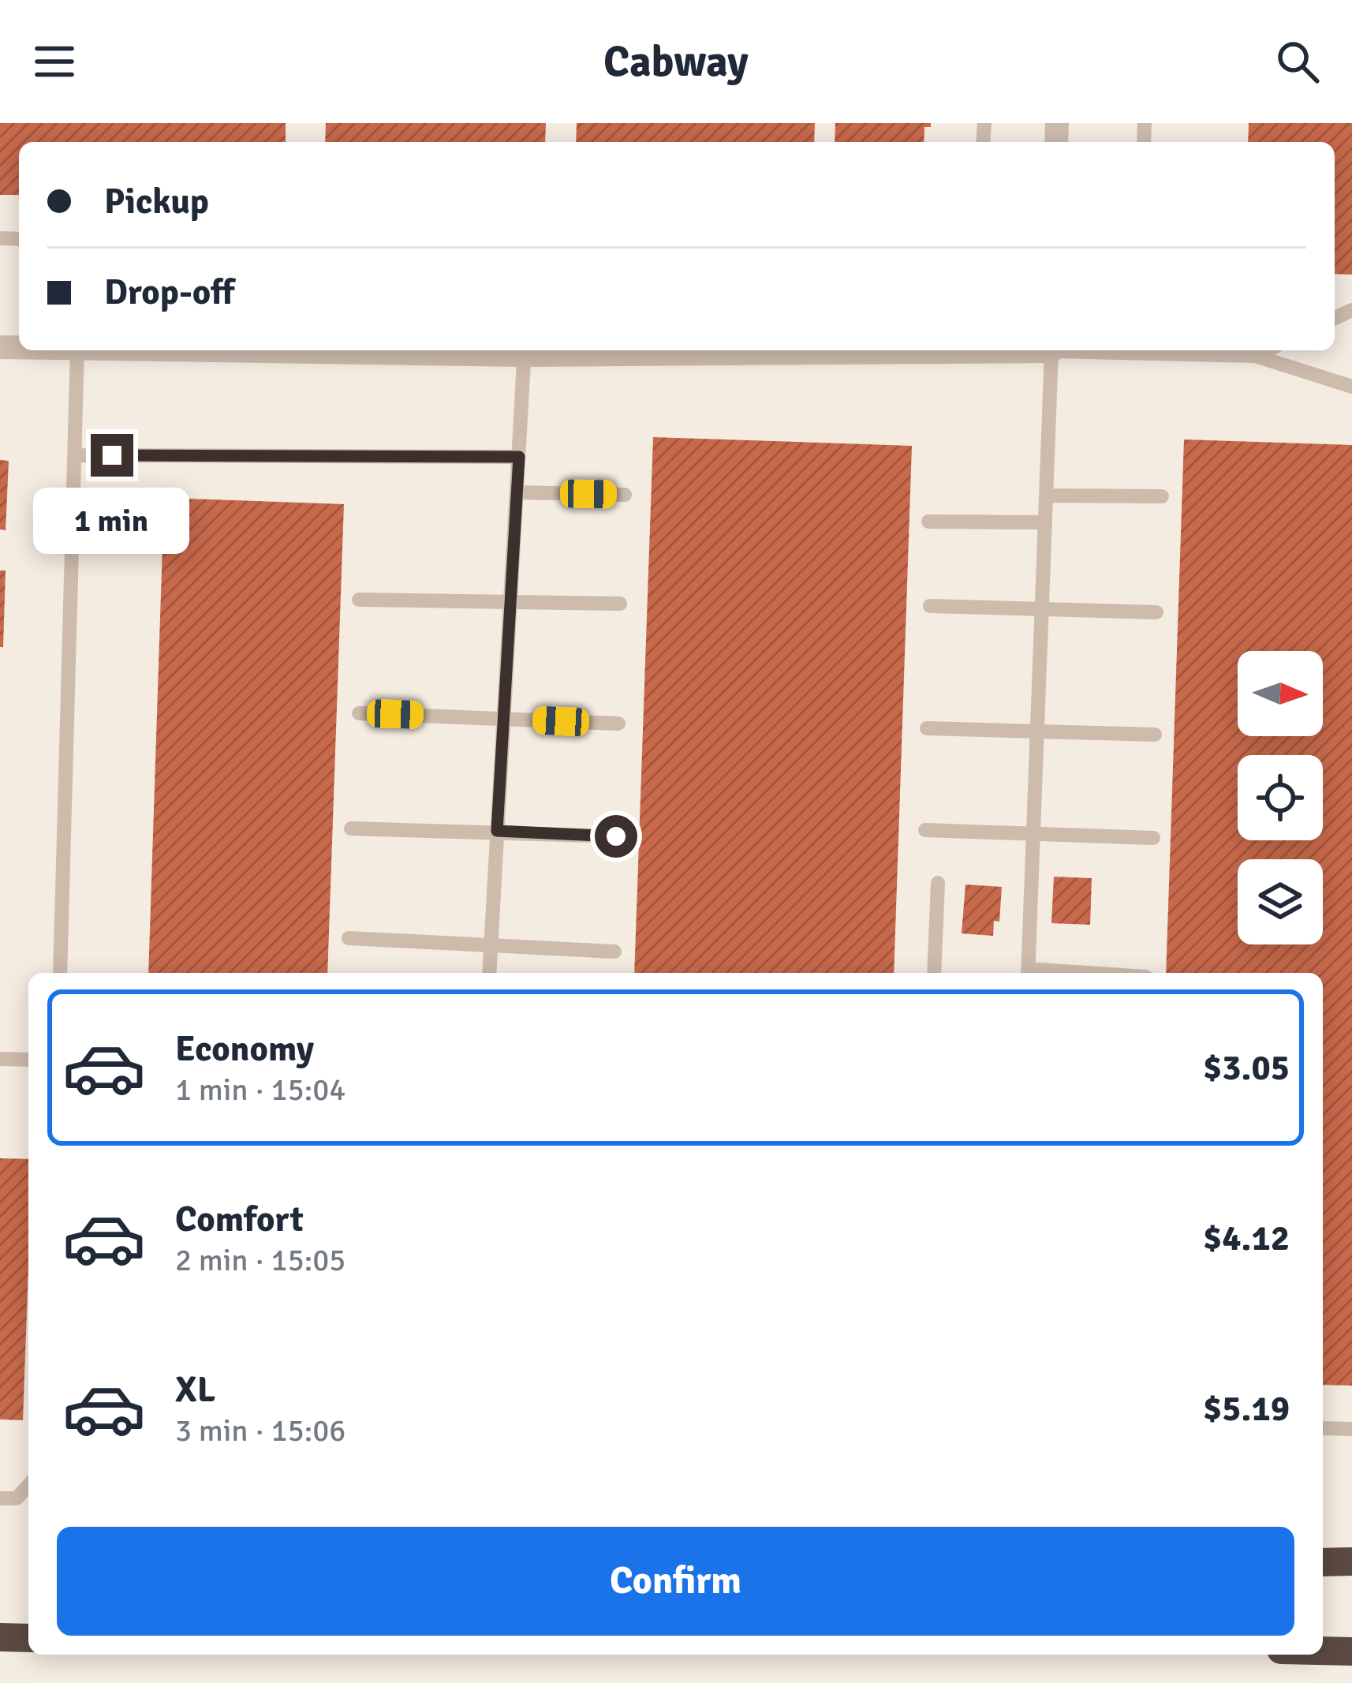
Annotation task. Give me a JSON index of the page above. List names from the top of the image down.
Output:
{
  "north": "right",
  "page": {
    "header": "Cabway",
    "banner": ["Pickup", "Drop-off"],
    "bubble": "1 min",
    "list": [
      {
        "name": "Economy",
        "note": "1 min · 15:04",
        "value": "$3.05"
      },
      {
        "name": "Comfort",
        "note": "2 min · 15:05",
        "value": "$4.12"
      },
      {
        "name": "XL",
        "note": "3 min · 15:06",
        "value": "$5.19"
      }
    ],
    "buttons": "Confirm"
  }
}
